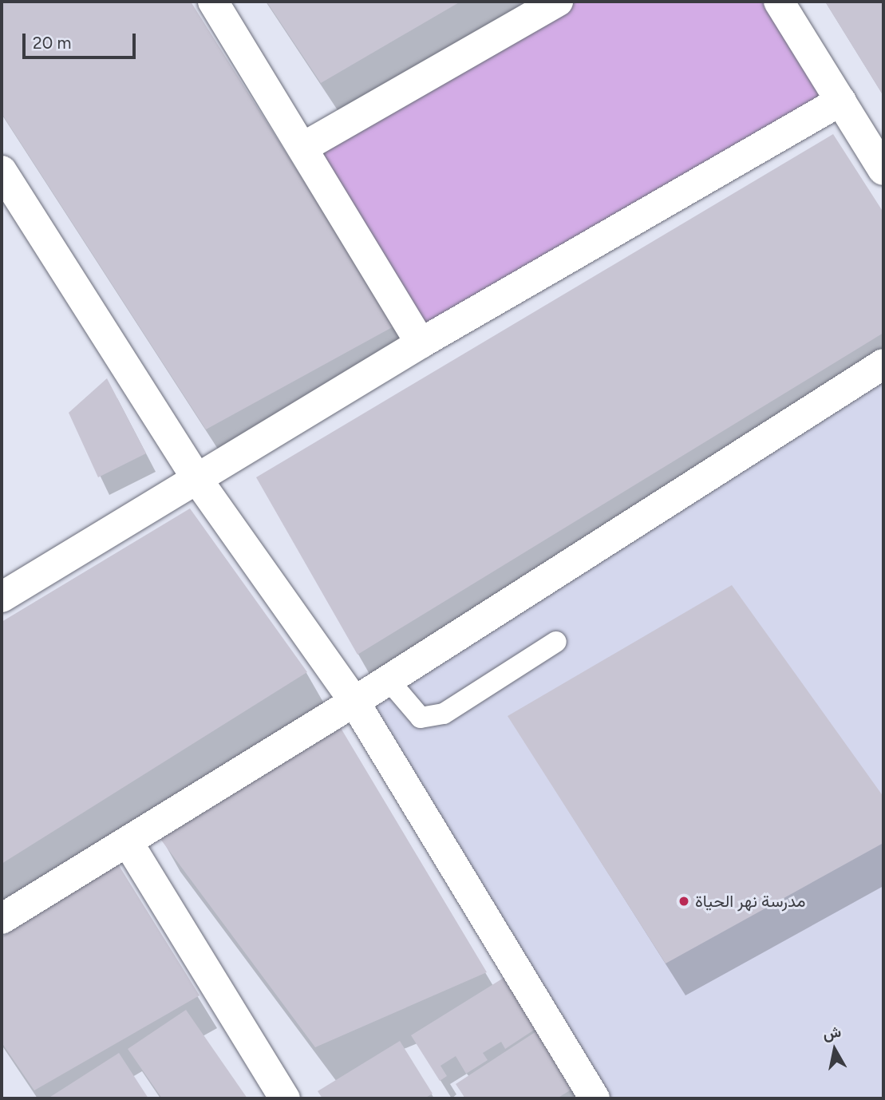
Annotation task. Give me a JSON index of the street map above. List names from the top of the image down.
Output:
{
  "places": ["مدرسة نهر الحياة"],
  "scale_bar": "20 m",
  "north": "top"
}
